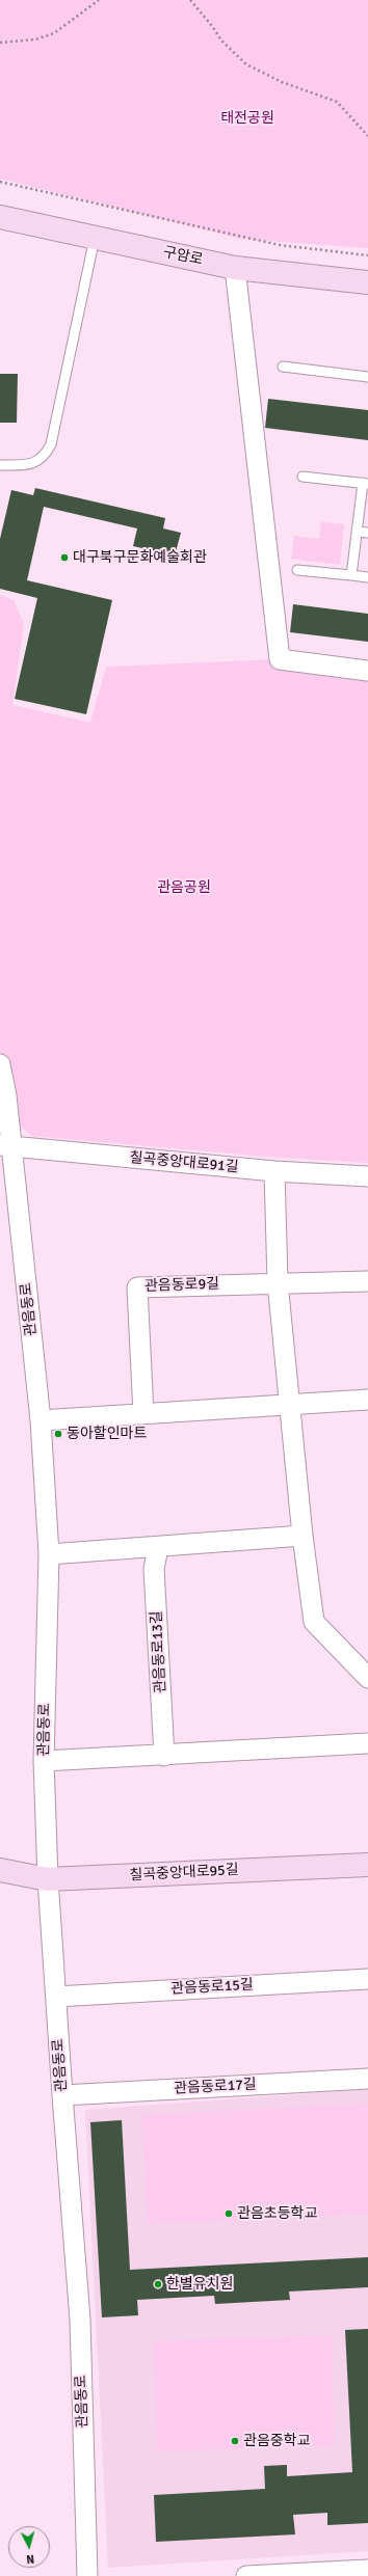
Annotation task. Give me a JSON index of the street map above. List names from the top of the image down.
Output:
{
  "streets": {
    "main road": ["구암로", "칠곡중앙대로95길"],
    "street": [
      "칠곡중앙대로91길",
      "관음동로9길",
      "관음동로",
      "관음동로13길",
      "관음동로15길",
      "관음동로17길"
    ]
  },
  "crossings": [
    ["칠곡중앙대로91길", "관음동로"],
    ["관음동로", "칠곡중앙대로95길"],
    ["관음동로", "관음동로15길"],
    ["관음동로", "관음동로17길"]
  ],
  "parks": ["태전공원", "관음공원"],
  "places": [
    "대구북구문화예술회관",
    "동아할인마트",
    "관음초등학교",
    "한별유치원",
    "관음중학교"
  ],
  "north": "bottom"
}
